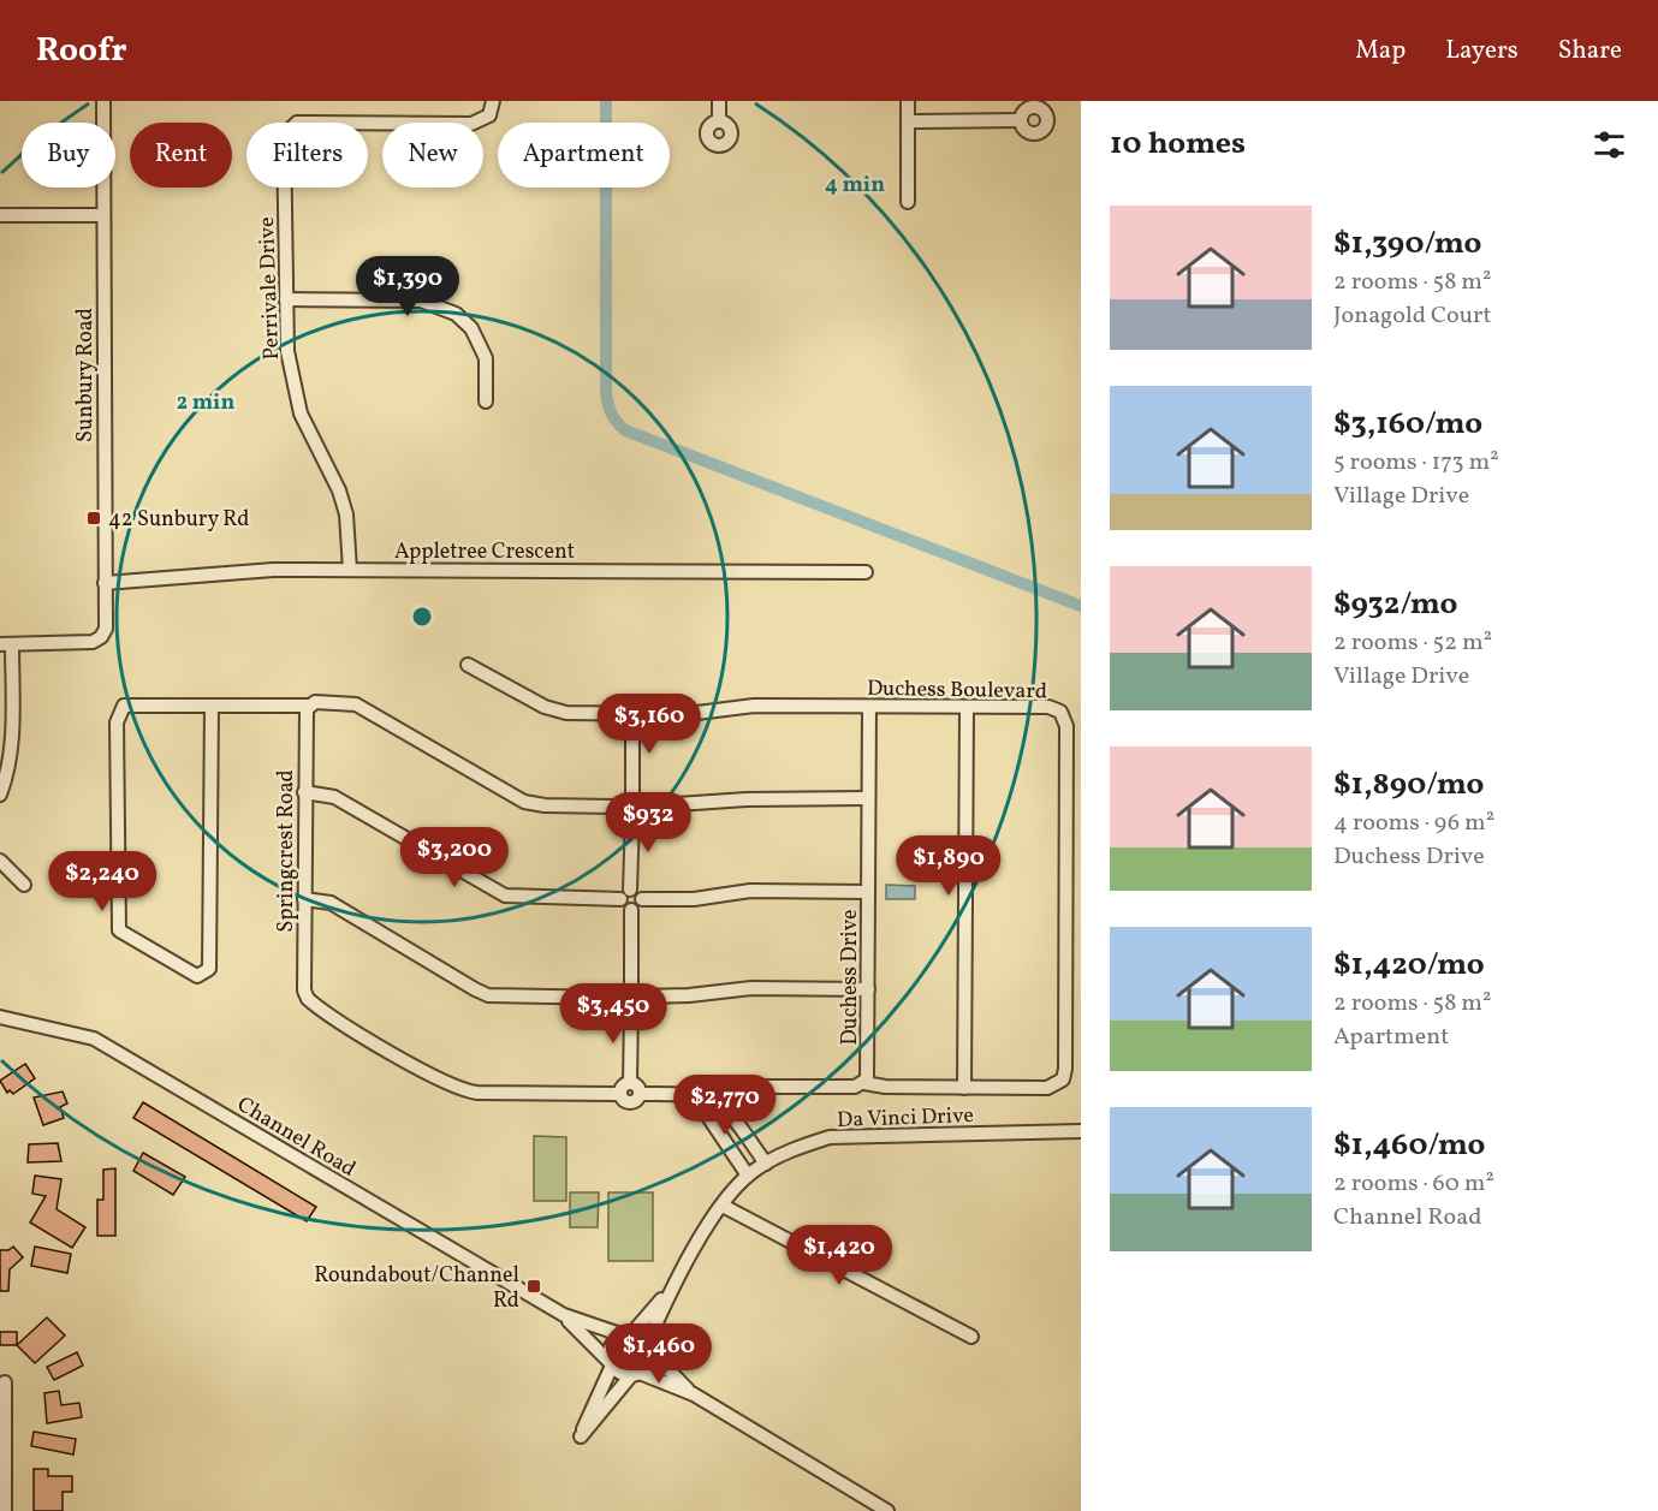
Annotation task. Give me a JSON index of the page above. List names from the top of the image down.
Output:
{
  "streets": {
    "street": [
      "Perrivale Drive",
      "Sunbury Road",
      "Appletree Crescent",
      "Duchess Boulevard",
      "Springcrest Road",
      "Duchess Drive",
      "Da Vinci Drive",
      "Channel Road"
    ]
  },
  "crossings": [
    ["Perrivale Drive", "Appletree Crescent"],
    ["Sunbury Road", "Appletree Crescent"],
    ["Duchess Boulevard", "Duchess Drive"],
    ["Da Vinci Drive", "Channel Road"]
  ],
  "places": {
    "transit": ["42 Sunbury Rd", "Roundabout/Channel Rd"]
  },
  "page": {
    "header": "Roofr",
    "nav": ["Map", "Layers", "Share"],
    "heading": "10 homes",
    "chip": [
      "Buy",
      "Rent",
      "Filters",
      "New",
      "Apartment"
    ],
    "list": [
      {
        "name": "$1,390/mo",
        "note": "2 rooms · 58 m² · Jonagold Court"
      },
      {
        "name": "$3,160/mo",
        "note": "5 rooms · 173 m² · Village Drive"
      },
      {
        "name": "$932/mo",
        "note": "2 rooms · 52 m² · Village Drive"
      },
      {
        "name": "$1,890/mo",
        "note": "4 rooms · 96 m² · Duchess Drive"
      },
      {
        "name": "$1,420/mo",
        "note": "2 rooms · 58 m² · Apartment"
      },
      {
        "name": "$1,460/mo",
        "note": "2 rooms · 60 m² · Channel Road"
      }
    ],
    "price": [
      "$1,390",
      "$3,160",
      "$932",
      "$3,200",
      "$1,890",
      "$2,240",
      "$3,450",
      "$2,770",
      "$1,420",
      "$1,460"
    ]
  },
  "rings": ["4 min", "2 min"]
}
